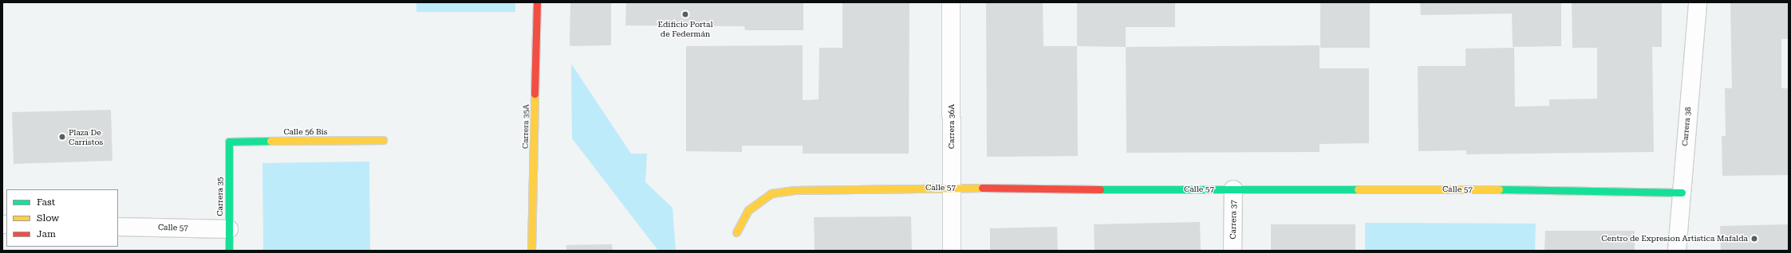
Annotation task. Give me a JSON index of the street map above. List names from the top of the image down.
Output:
{
  "streets": {
    "street": [
      "Carrera 35A",
      "Carrera 36A",
      "Carrera 38",
      "Calle 56 Bis",
      "Calle 57",
      "Carrera 35",
      "Carrera 37"
    ]
  },
  "crossings": [
    ["Carrera 36A", "Calle 57"],
    ["Carrera 38", "Calle 57"],
    ["Calle 56 Bis", "Carrera 35"],
    ["Calle 57", "Carrera 35"],
    ["Calle 57", "Carrera 37"]
  ],
  "places": ["Edificio Portal de Federmán", "Plaza De Carristos", "Centro de Expresion Artistica Mafalda"],
  "legend": ["Fast", "Slow", "Jam"]
}
